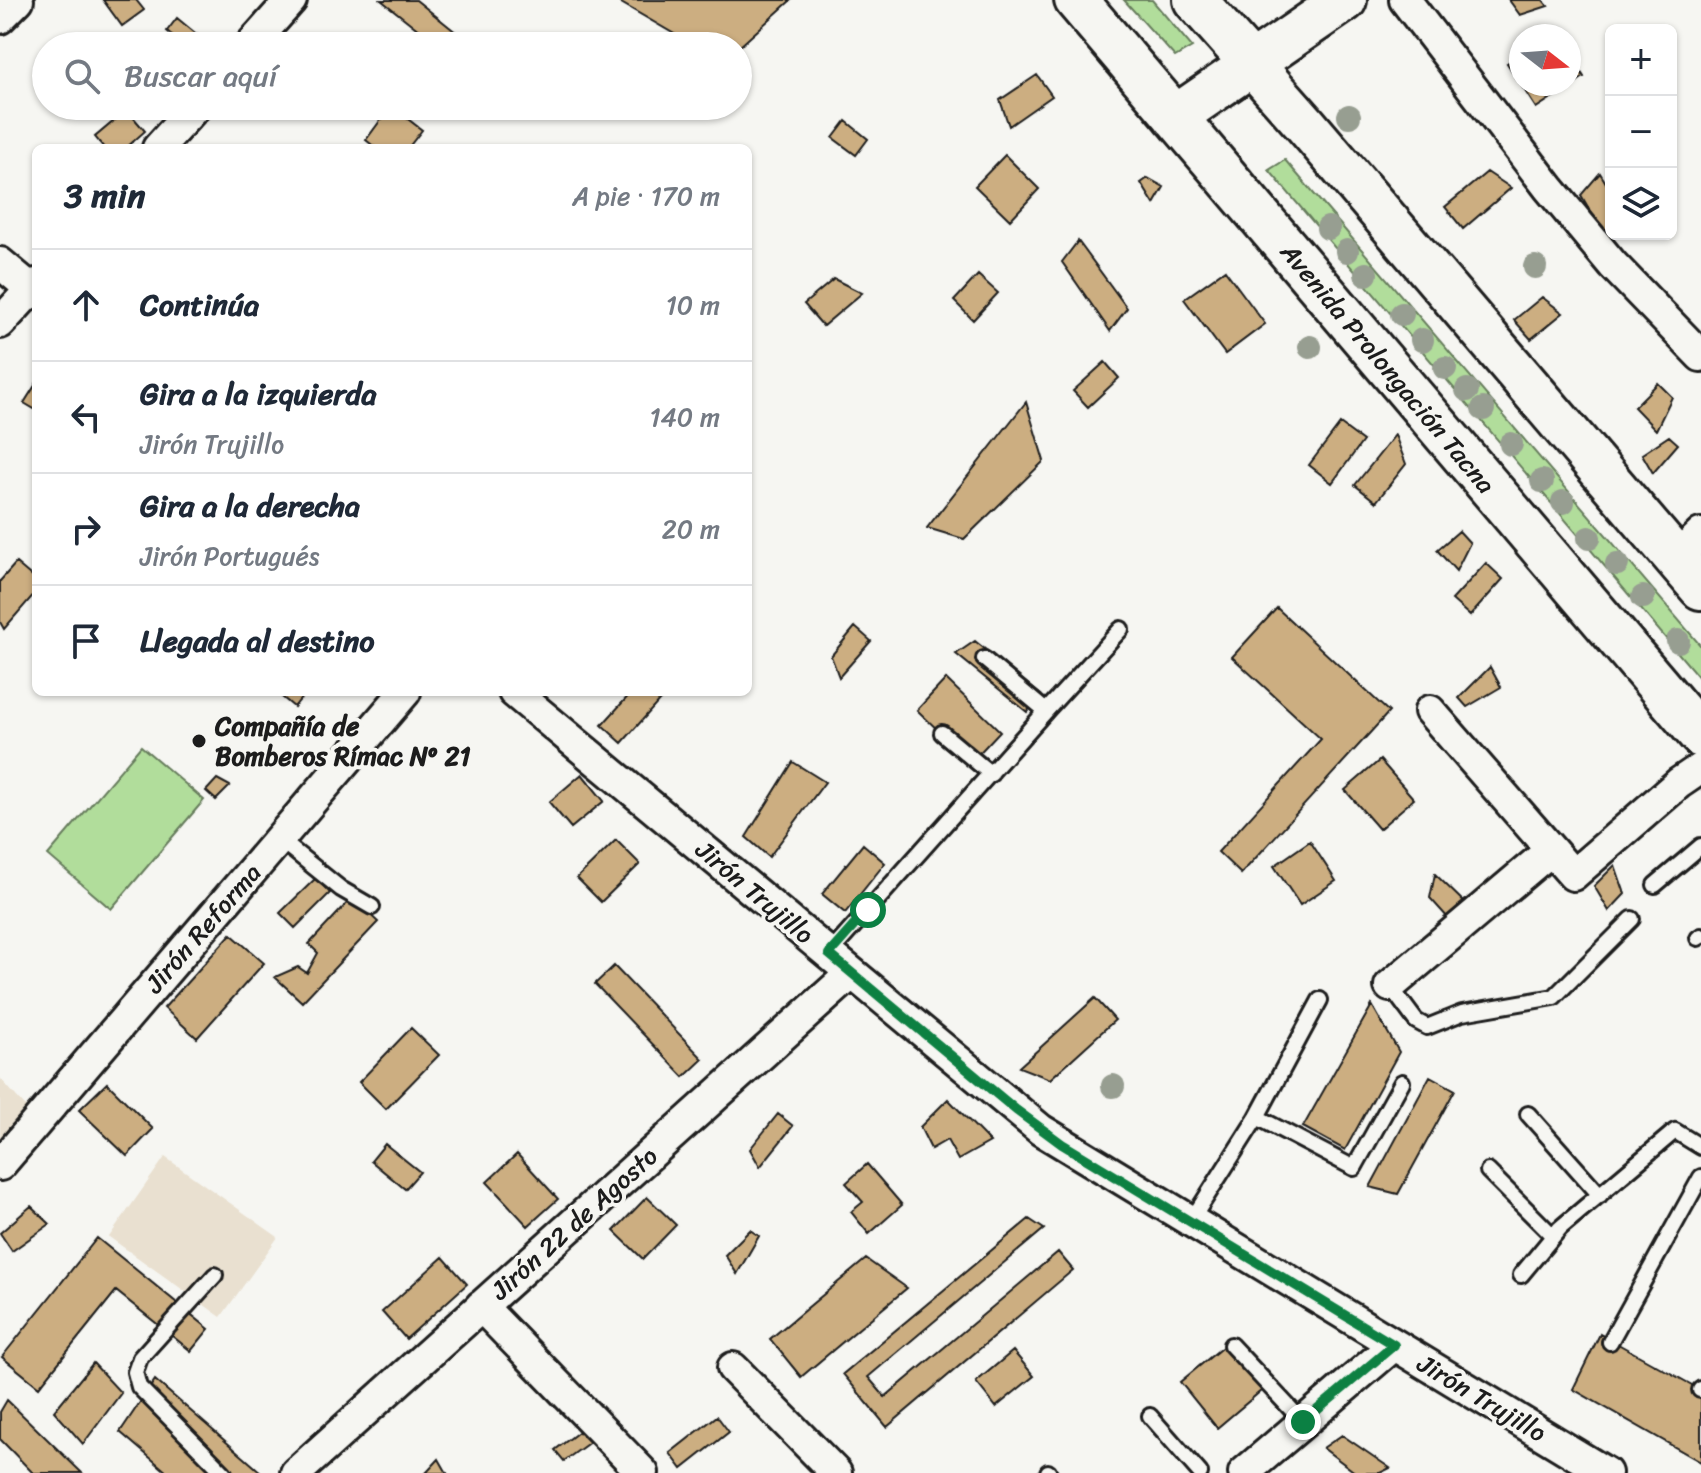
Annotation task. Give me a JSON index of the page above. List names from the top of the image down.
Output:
{
  "streets": {
    "main road": ["Avenida Prolongación Tacna"],
    "street": ["Jirón Trujillo", "Jirón Reforma", "Jirón 22 de Agosto"]
  },
  "crossings": [
    ["Jirón Trujillo", "Jirón 22 de Agosto"]
  ],
  "places": ["Compañía de Bomberos Rímac Nº 21"],
  "north": "right",
  "page": {
    "map_buttons": ["+", "−"],
    "search": "Buscar aquí",
    "heading": ["3 min", "A pie · 170 m"],
    "list": [
      ["Continúa", "10 m"],
      ["Gira a la izquierda", "Jirón Trujillo", "140 m"],
      ["Gira a la derecha", "Jirón Portugués", "20 m"],
      "Llegada al destino"
    ]
  }
}
